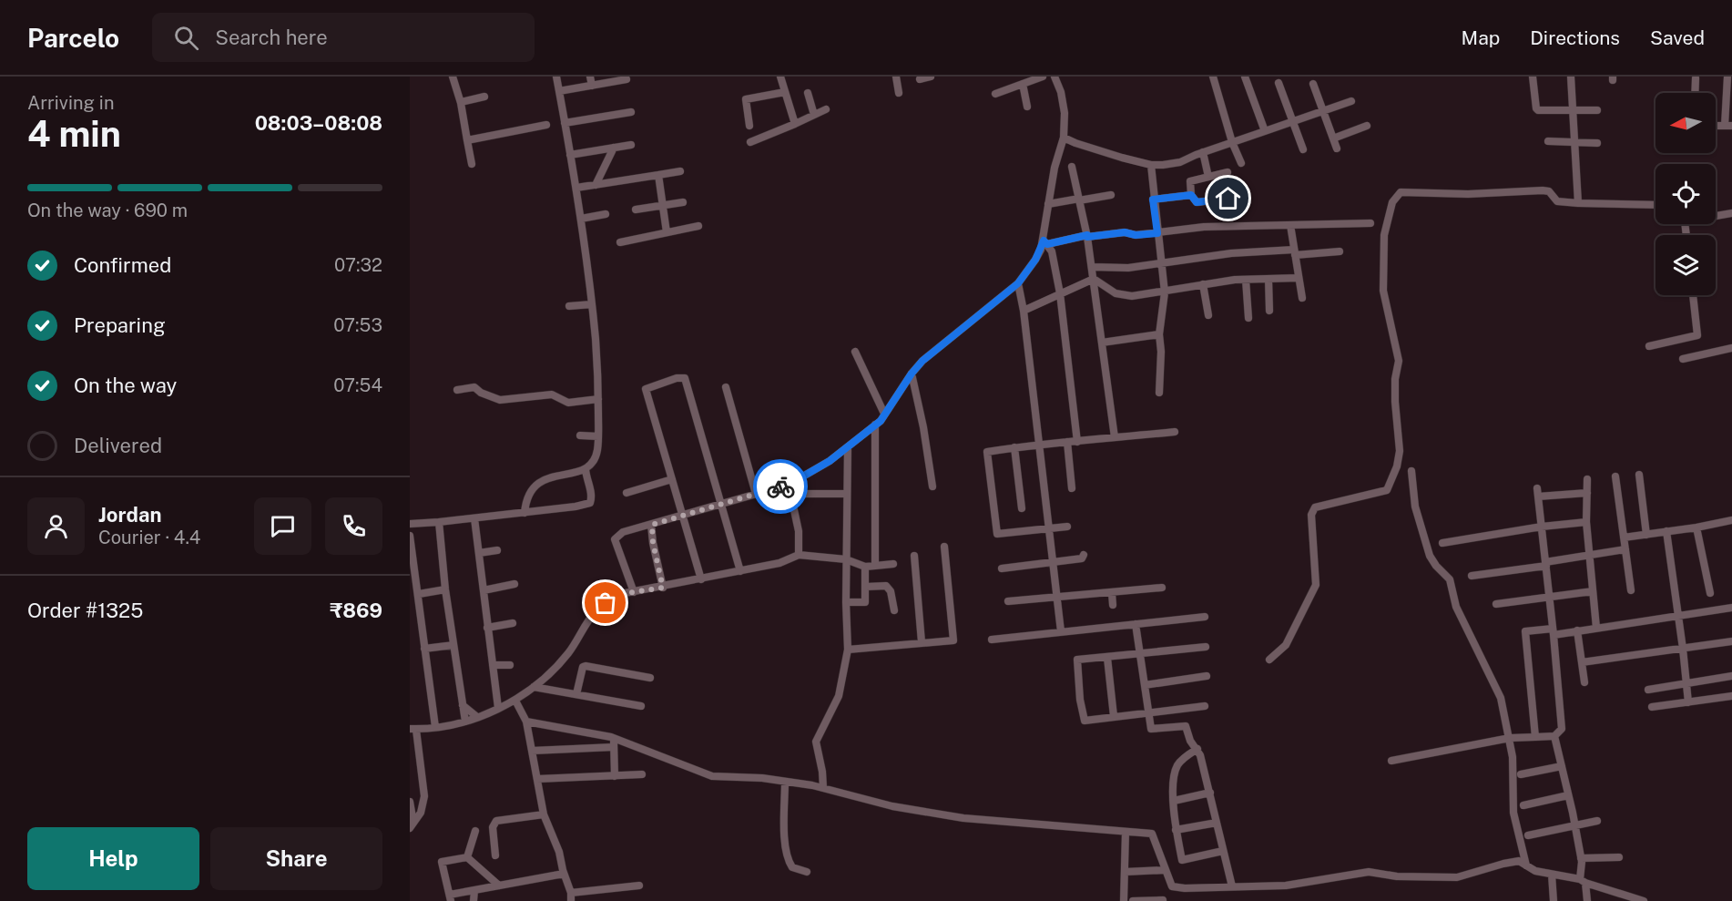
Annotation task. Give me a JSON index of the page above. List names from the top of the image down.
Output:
{
  "north": "left",
  "page": {
    "header": "Parcelo",
    "search": "Search here",
    "nav": ["Map", "Directions", "Saved"],
    "heading": ["4 min", "Arriving in", "08:03–08:08"],
    "panel": [
      "Jordan",
      "Courier · 4.4",
      "Order #1325",
      "₹869"
    ],
    "bar": "On the way · 690 m",
    "list": [
      ["Confirmed", "07:32"],
      ["Preparing", "07:53"],
      ["On the way", "07:54"],
      "Delivered"
    ],
    "buttons": ["Help", "Share"]
  }
}
